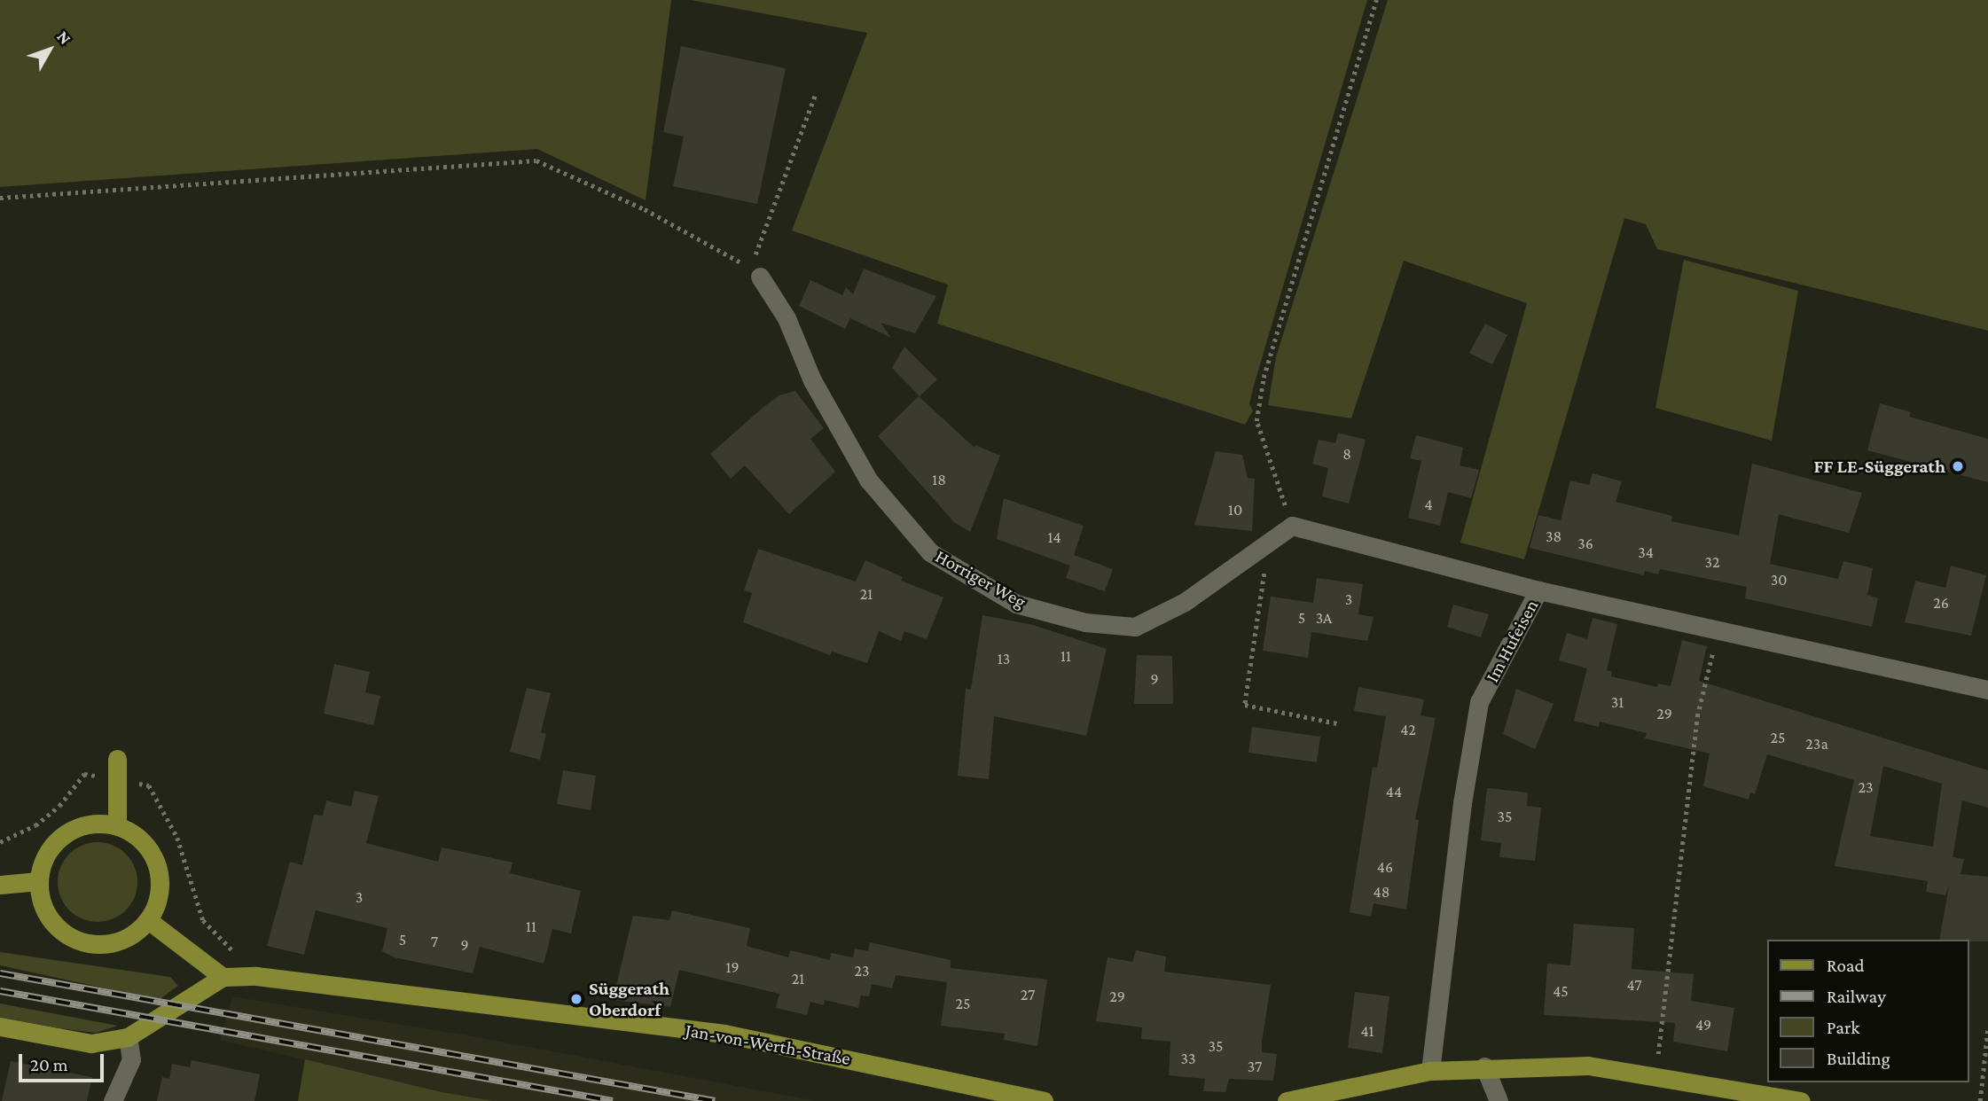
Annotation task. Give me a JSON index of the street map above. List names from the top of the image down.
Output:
{
  "streets": {
    "main road": ["Jan-von-Werth-Straße"],
    "street": ["Horriger Weg", "Im Hufeisen"]
  },
  "places": ["FF LE-Süggerath", "Süggerath Oberdorf"],
  "house_numbers": [
    "8",
    "18",
    "4",
    "10",
    "38",
    "14",
    "36",
    "34",
    "32",
    "30",
    "21",
    "3",
    "26",
    "5",
    "3A",
    "11",
    "13",
    "9",
    "31",
    "29",
    "42",
    "25",
    "23a",
    "23",
    "44",
    "35",
    "46",
    "48",
    "3",
    "11",
    "5",
    "7",
    "9",
    "19",
    "23",
    "21",
    "47",
    "45",
    "27",
    "29",
    "25",
    "49",
    "41",
    "35",
    "33",
    "37"
  ],
  "legend": [
    "Road",
    "Railway",
    "Park",
    "Building"
  ],
  "scale_bar": "20 m",
  "north": "top right"
}
